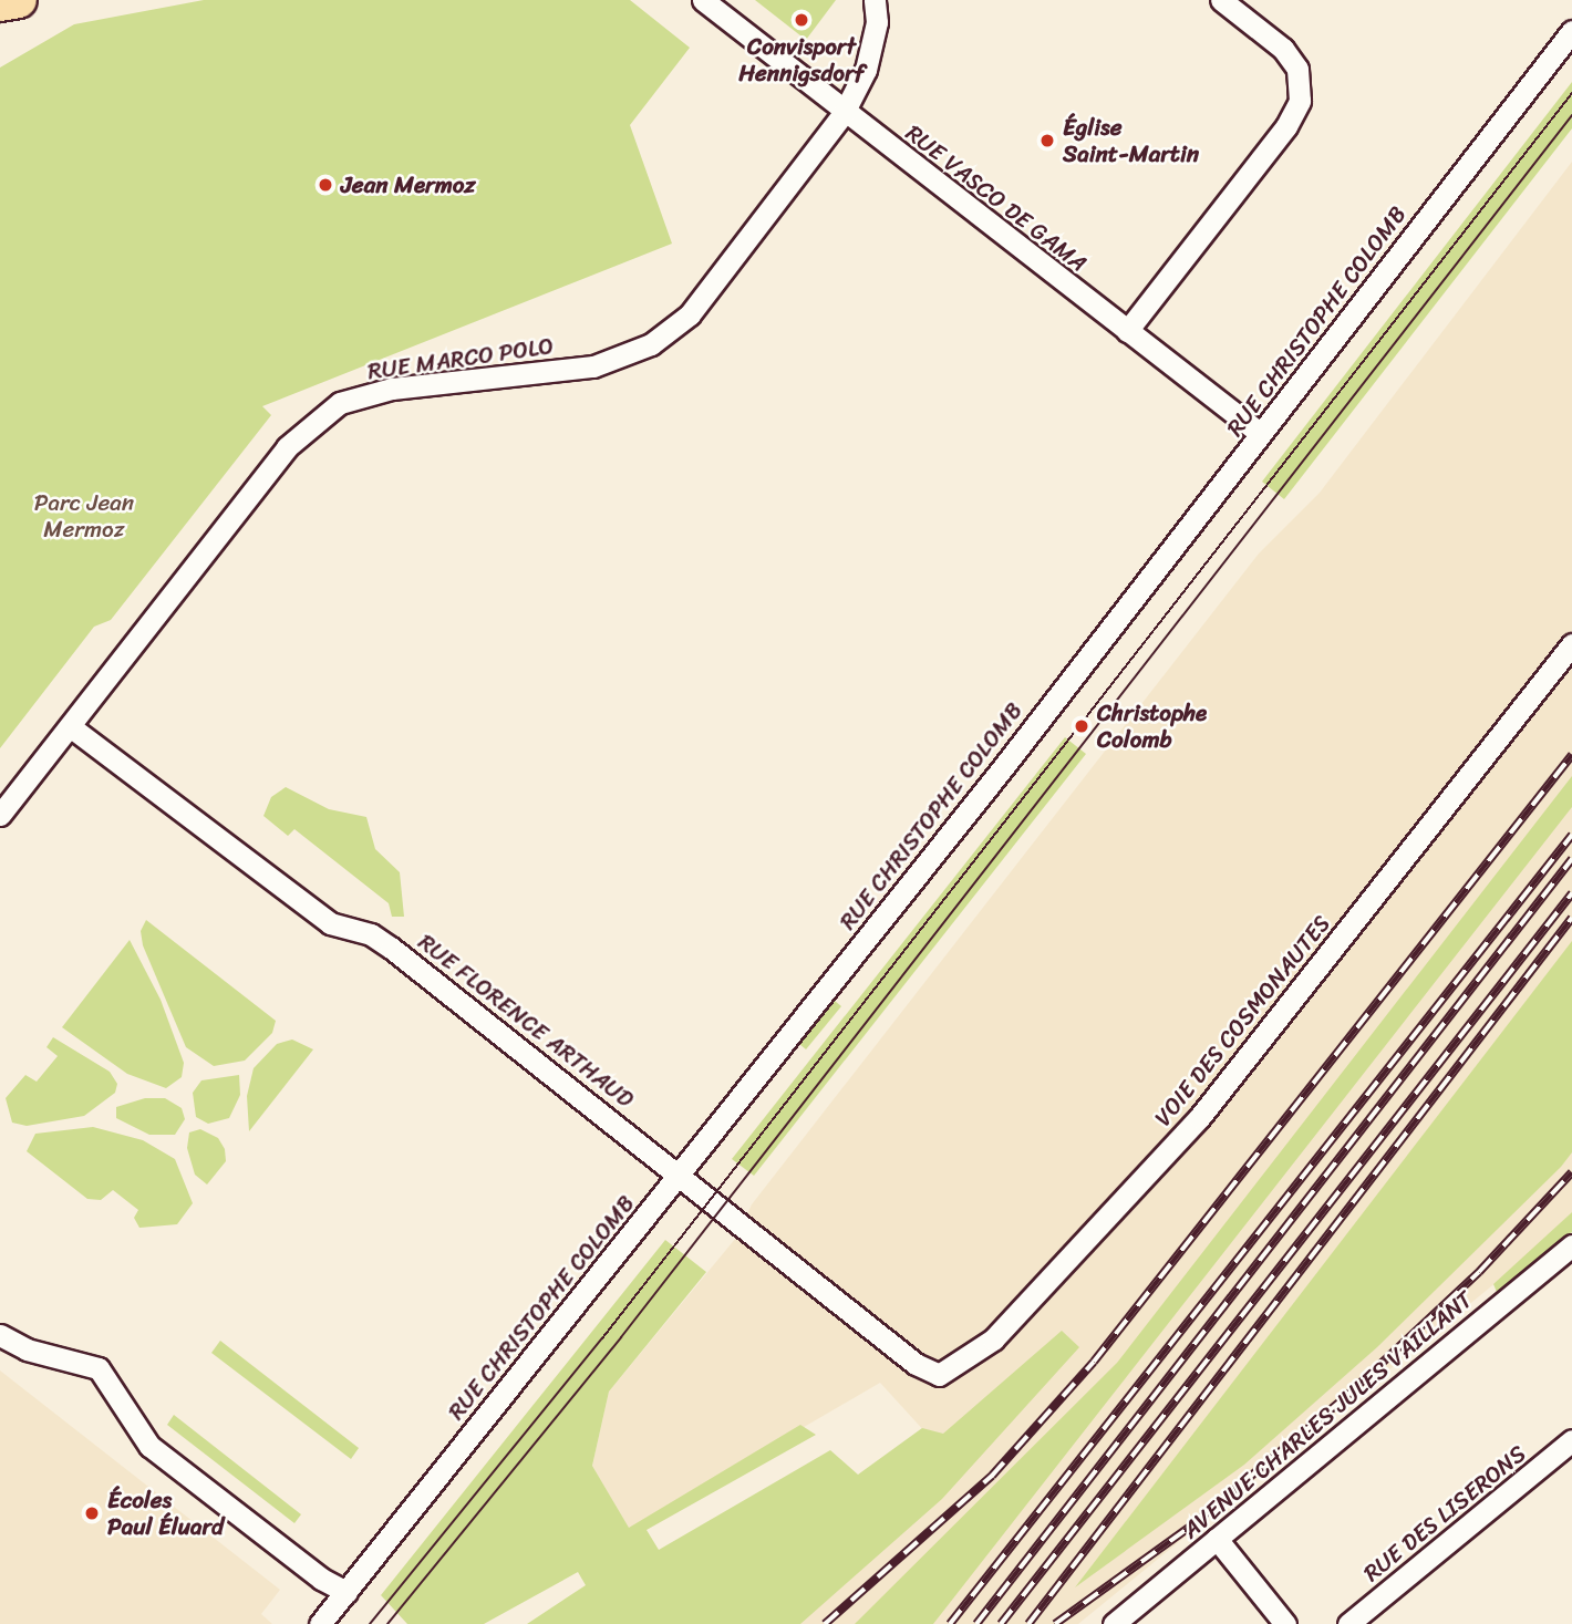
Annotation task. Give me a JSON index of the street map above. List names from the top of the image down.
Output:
{
  "streets": {
    "street": [
      "RUE VASCO DE GAMA",
      "RUE CHRISTOPHE COLOMB",
      "RUE MARCO POLO",
      "RUE FLORENCE ARTHAUD",
      "VOIE DES COSMONAUTES",
      "AVENUE CHARLES JULES VAILLANT",
      "RUE DES LISERONS"
    ]
  },
  "crossings": [
    ["RUE VASCO DE GAMA", "RUE CHRISTOPHE COLOMB"],
    ["RUE VASCO DE GAMA", "RUE MARCO POLO"],
    ["RUE CHRISTOPHE COLOMB", "RUE FLORENCE ARTHAUD"],
    ["RUE MARCO POLO", "RUE FLORENCE ARTHAUD"],
    ["RUE FLORENCE ARTHAUD", "VOIE DES COSMONAUTES"]
  ],
  "parks": ["Parc Jean Mermoz"],
  "places": [
    "Convisport Hennigsdorf",
    "Église Saint-Martin",
    "Jean Mermoz",
    "Christophe Colomb",
    "Écoles Paul Éluard"
  ]
}
